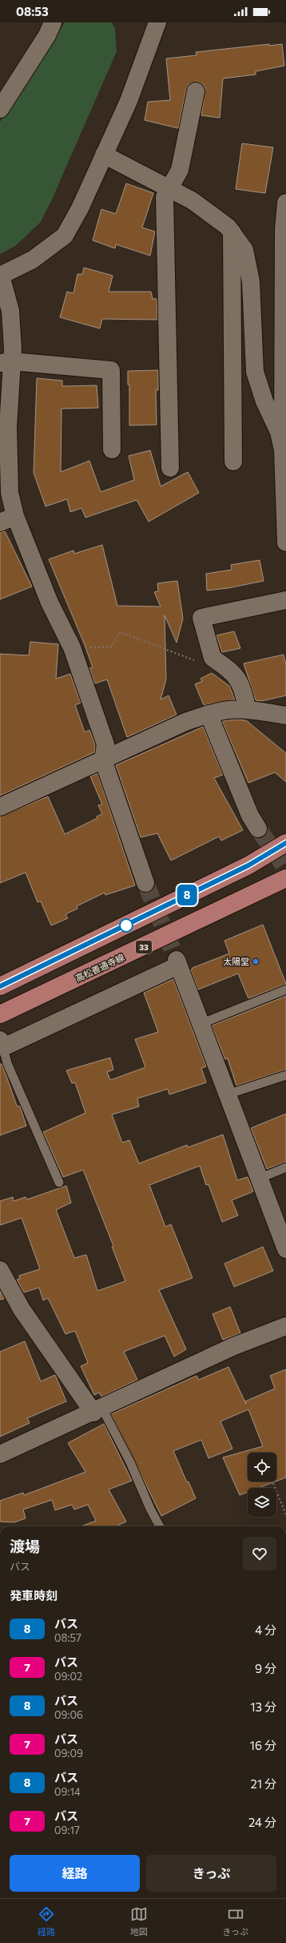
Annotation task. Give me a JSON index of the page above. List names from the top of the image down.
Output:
{
  "streets": {
    "main road": ["33", "高松善通寺線"]
  },
  "places": ["太陽堂"],
  "lines": ["bus line 8"],
  "page": {
    "status": "08:53",
    "on_map": "8",
    "heading": [
      ["渡場", "バス"],
      "発車時刻"
    ],
    "list": [
      {
        "mark": "8",
        "name": "バス",
        "note": "08:57",
        "value": "4 分"
      },
      {
        "mark": "7",
        "name": "バス",
        "note": "09:02",
        "value": "9 分"
      },
      {
        "mark": "8",
        "name": "バス",
        "note": "09:06",
        "value": "13 分"
      },
      {
        "mark": "7",
        "name": "バス",
        "note": "09:09",
        "value": "16 分"
      },
      {
        "mark": "8",
        "name": "バス",
        "note": "09:14",
        "value": "21 分"
      },
      {
        "mark": "7",
        "name": "バス",
        "note": "09:17",
        "value": "24 分"
      }
    ],
    "buttons": ["経路", "きっぷ"],
    "tabs": ["経路", "地図", "きっぷ"]
  }
}
